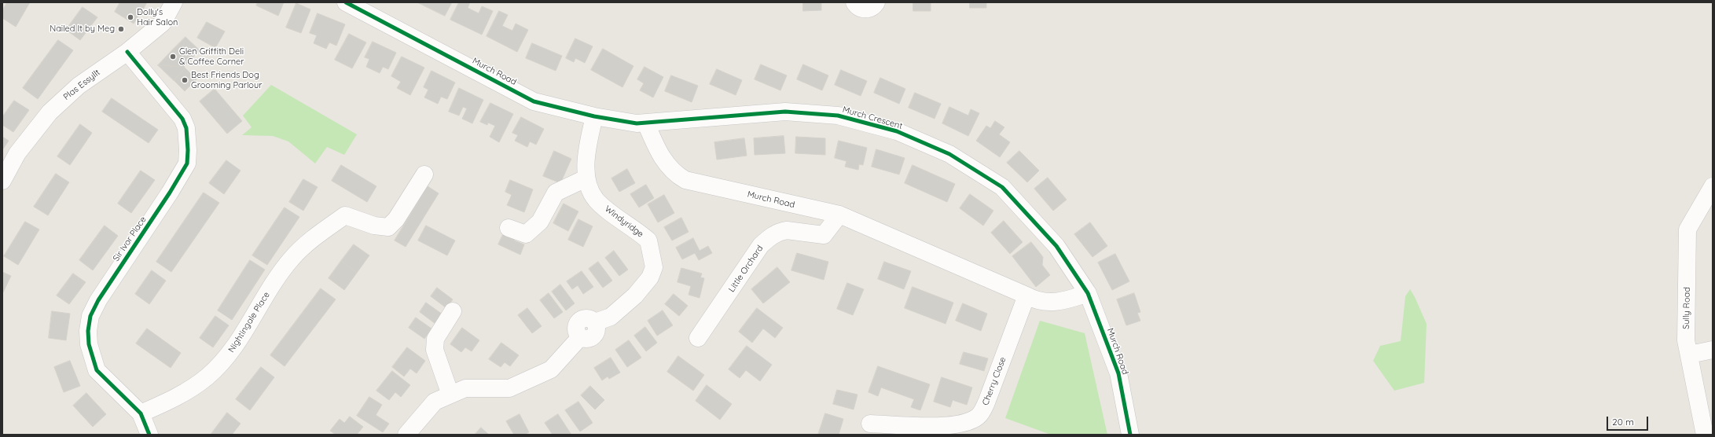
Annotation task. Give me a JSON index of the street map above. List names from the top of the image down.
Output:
{
  "streets": {
    "street": [
      "Murch Road",
      "Plas Essyllt",
      "Murch Crescent",
      "Windyridge",
      "Sir Ivor Place",
      "Little Orchard",
      "Sully Road",
      "Nightingale Place",
      "Cherry Close"
    ]
  },
  "crossings": [
    ["Murch Road", "Murch Crescent"],
    ["Murch Road", "Windyridge"],
    ["Murch Road", "Little Orchard"],
    ["Murch Road", "Cherry Close"],
    ["Plas Essyllt", "Sir Ivor Place"],
    ["Sir Ivor Place", "Nightingale Place"]
  ],
  "places": [
    "Dolly's Hair Salon",
    "Nailed It by Meg",
    "Glen Griffith Deli & Coffee Corner",
    "Best Friends Dog Grooming Parlour"
  ],
  "scale_bar": "20 m"
}
